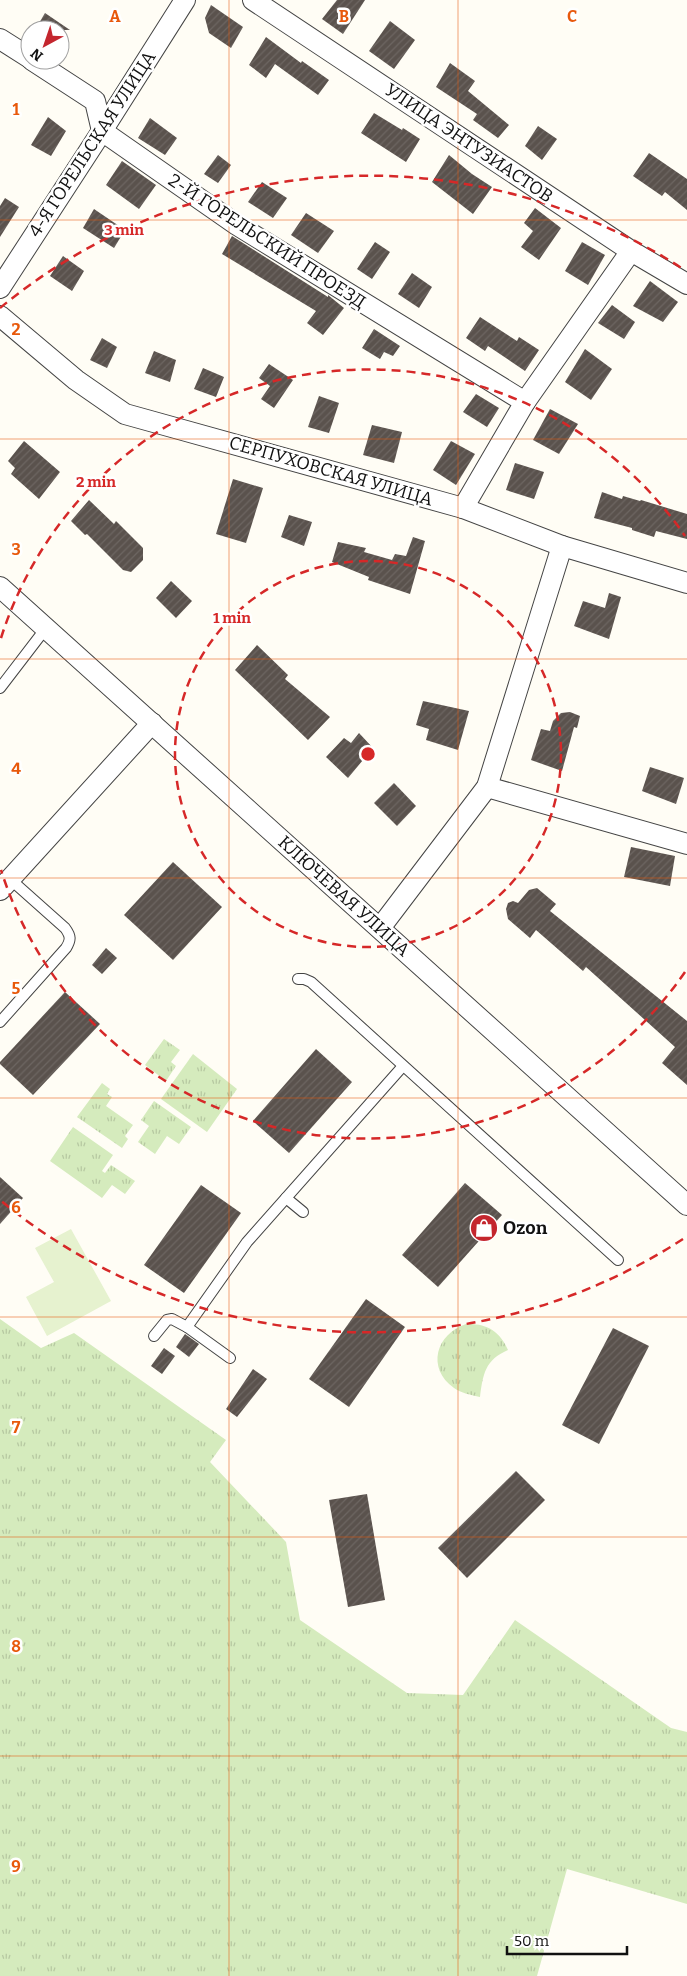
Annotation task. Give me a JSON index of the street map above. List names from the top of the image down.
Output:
{
  "streets": {
    "street": [
      "УЛИЦА ЭНТУЗИАСТОВ",
      "4-Я ГОРЕЛЬСКАЯ УЛИЦА",
      "2-Й ГОРЕЛЬСКИЙ ПРОЕЗД",
      "СЕРПУХОВСКАЯ УЛИЦА",
      "КЛЮЧЕВАЯ УЛИЦА"
    ]
  },
  "crossings": [
    ["4-Я ГОРЕЛЬСКАЯ УЛИЦА", "2-Й ГОРЕЛЬСКИЙ ПРОЕЗД"]
  ],
  "places": {
    "shop": ["Ozon"]
  },
  "scale_bar": "50 m",
  "north": "bottom left",
  "grid": {
    "columns": ["A", "B", "C"],
    "rows": [
      "1",
      "2",
      "3",
      "4",
      "5",
      "6",
      "7",
      "8",
      "9"
    ]
  },
  "rings": ["3 min", "2 min", "1 min"]
}
